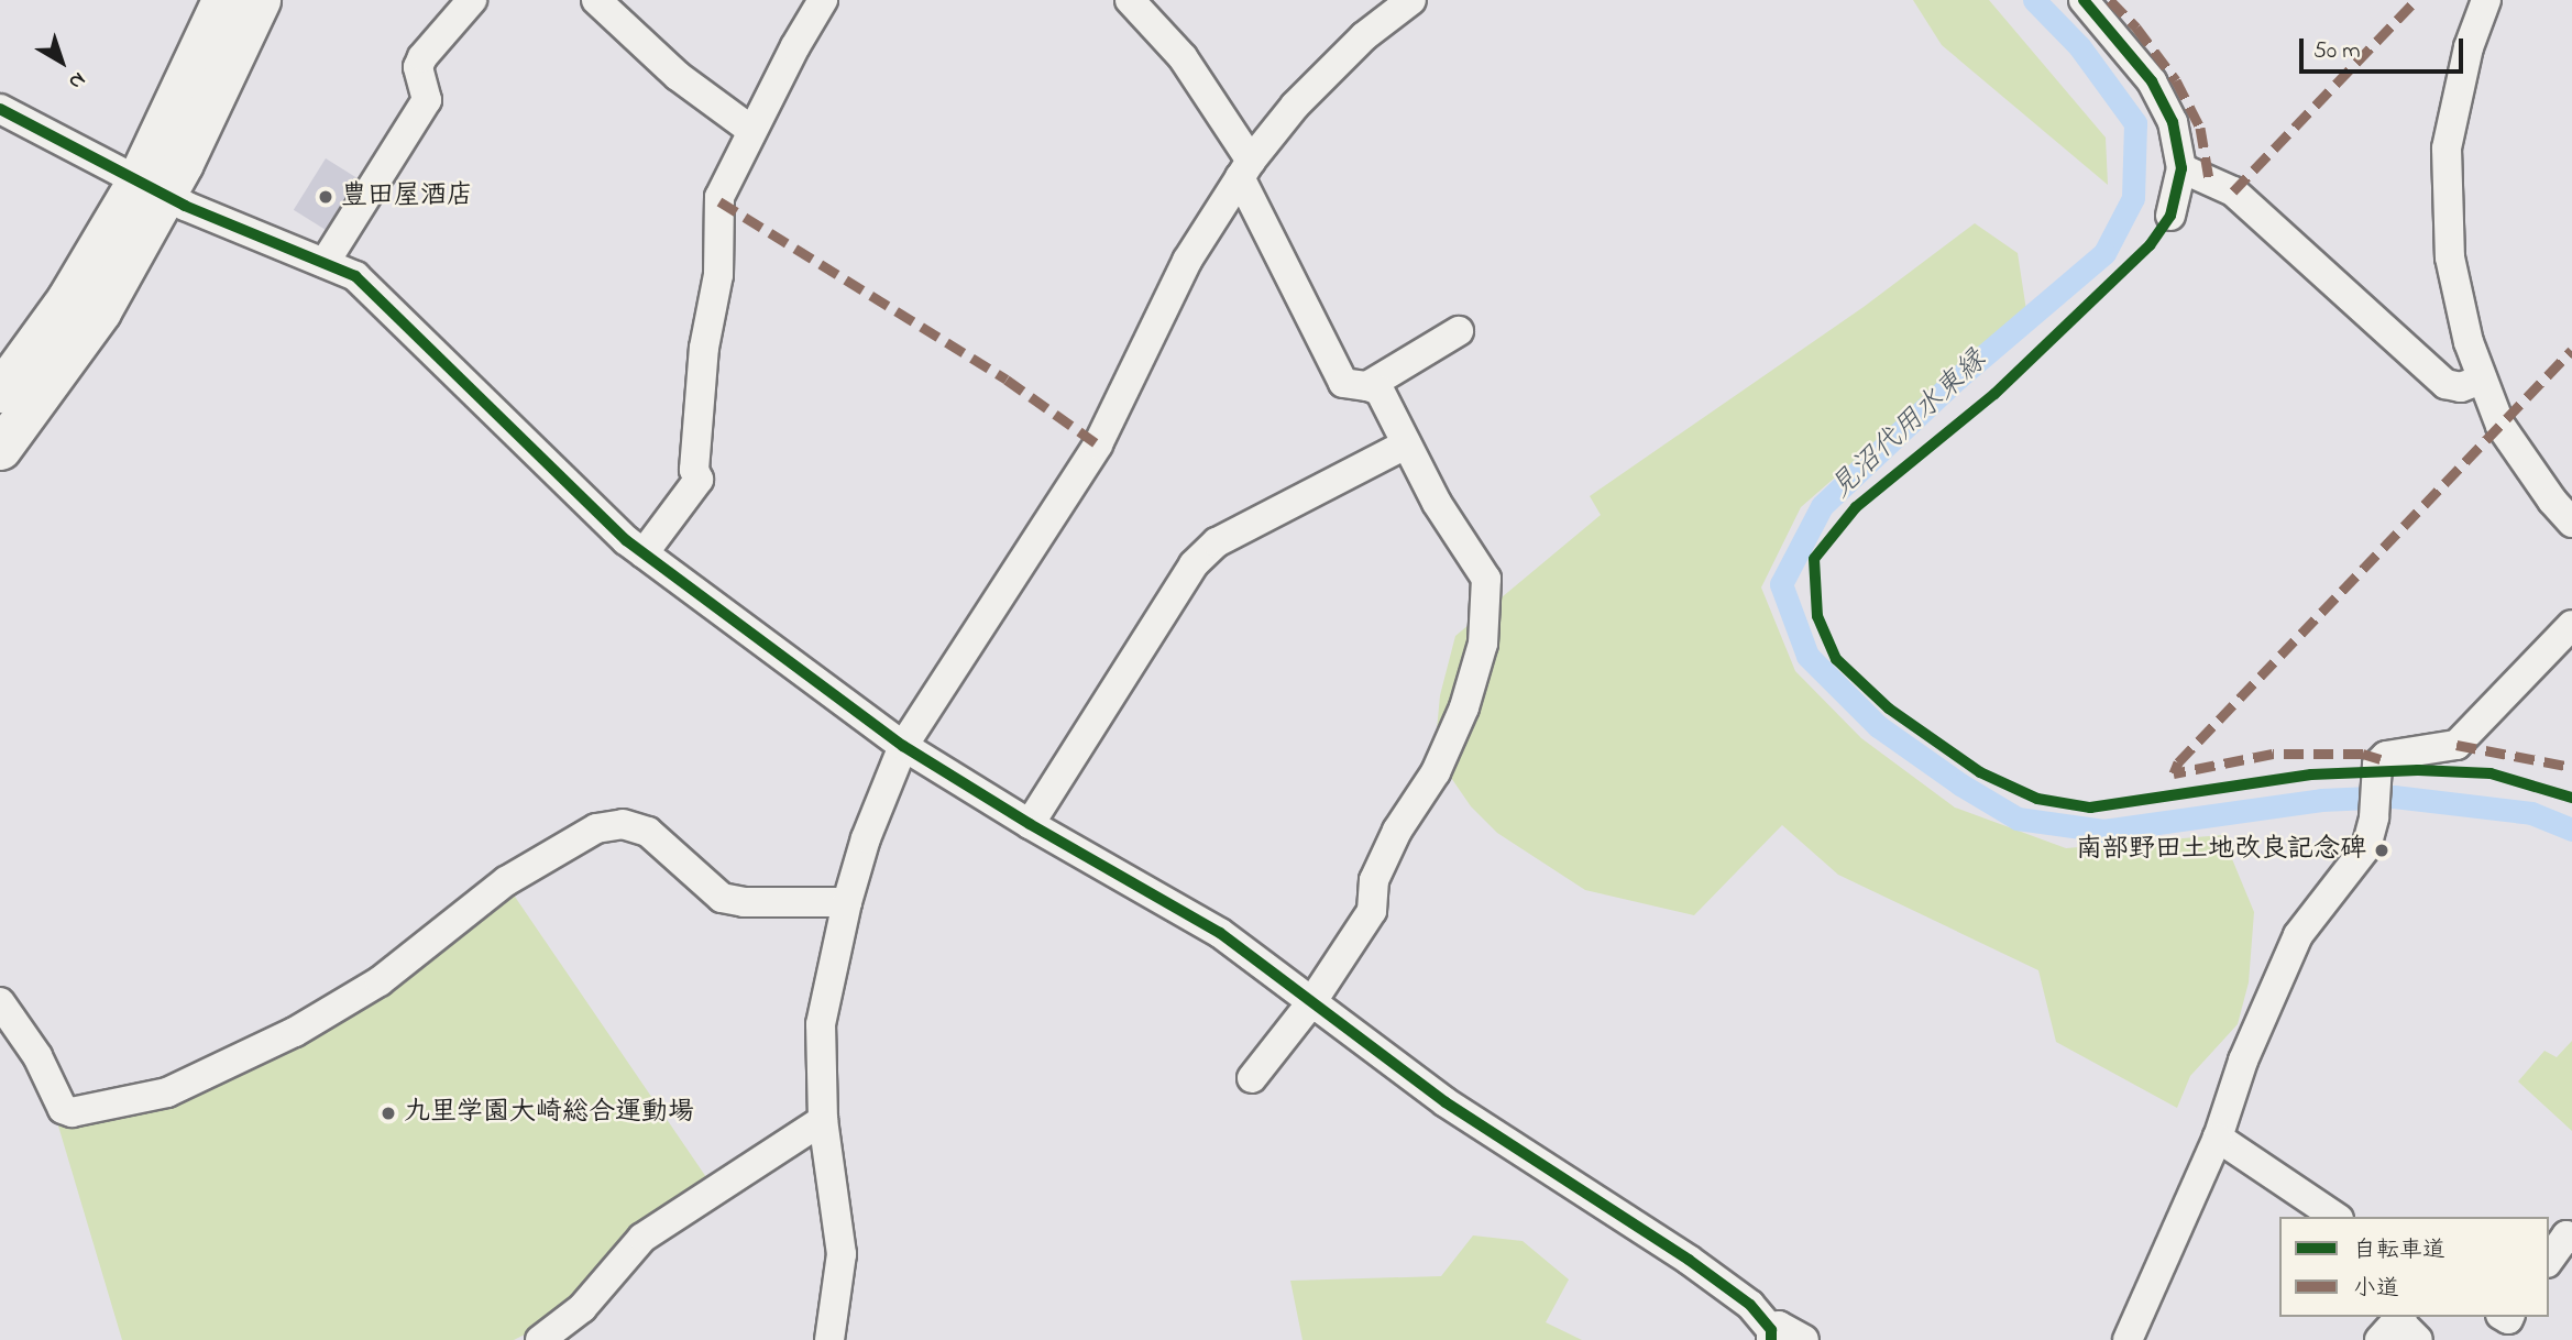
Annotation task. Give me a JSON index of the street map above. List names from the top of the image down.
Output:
{
  "water": ["見沼代用水東縁"],
  "places": ["豊田屋酒店", "南部野田土地改良記念碑", "九里学園大崎総合運動場"],
  "legend": ["自転車道", "小道"],
  "scale_bar": "50 m",
  "north": "bottom right"
}
